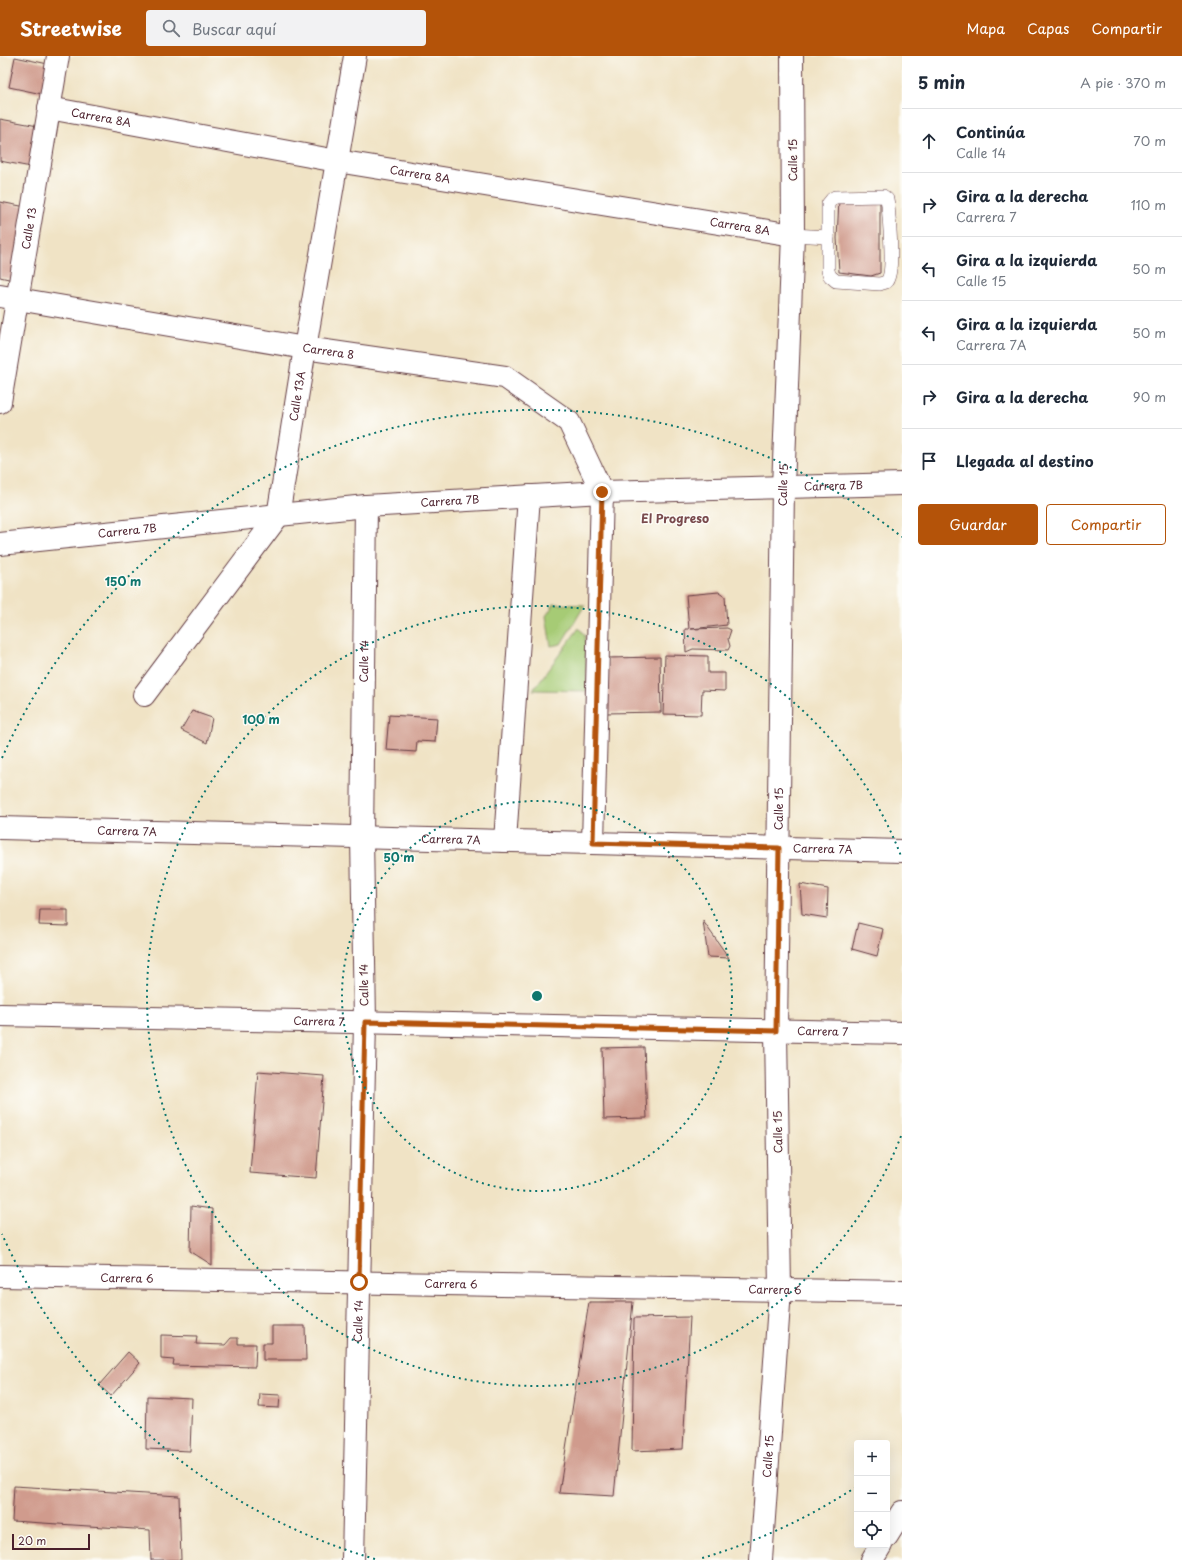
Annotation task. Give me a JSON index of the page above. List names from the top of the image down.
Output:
{
  "streets": {
    "street": [
      "Carrera 8A",
      "Calle 15",
      "Calle 13",
      "Carrera 8",
      "Calle 13A",
      "Carrera 7B",
      "Calle 14",
      "Carrera 7A",
      "Carrera 7",
      "Carrera 6"
    ]
  },
  "crossings": [
    ["Carrera 8A", "Calle 15"],
    ["Carrera 8A", "Calle 13"],
    ["Carrera 8A", "Calle 13A"],
    ["Calle 15", "Carrera 7B"],
    ["Calle 15", "Carrera 7A"],
    ["Calle 15", "Carrera 7"],
    ["Calle 15", "Carrera 6"],
    ["Calle 13", "Carrera 8"],
    ["Carrera 8", "Calle 13A"],
    ["Carrera 8", "Carrera 7B"],
    ["Calle 13A", "Carrera 7B"],
    ["Carrera 7B", "Calle 14"],
    ["Calle 14", "Carrera 7A"],
    ["Calle 14", "Carrera 7"],
    ["Calle 14", "Carrera 6"]
  ],
  "districts": ["El Progreso"],
  "scale_bar": "20 m",
  "page": {
    "header": "Streetwise",
    "search": "Buscar aquí",
    "nav": ["Mapa", "Capas", "Compartir"],
    "heading": ["5 min", "A pie · 370 m"],
    "list": [
      ["Continúa", "Calle 14", "70 m"],
      ["Gira a la derecha", "Carrera 7", "110 m"],
      ["Gira a la izquierda", "Calle 15", "50 m"],
      ["Gira a la izquierda", "Carrera 7A", "50 m"],
      ["Gira a la derecha", "90 m"],
      "Llegada al destino"
    ],
    "buttons": ["Guardar", "Compartir"],
    "map_buttons": ["+", "−"],
    "scale": "20 m"
  },
  "rings": ["150 m", "100 m", "50 m"]
}
